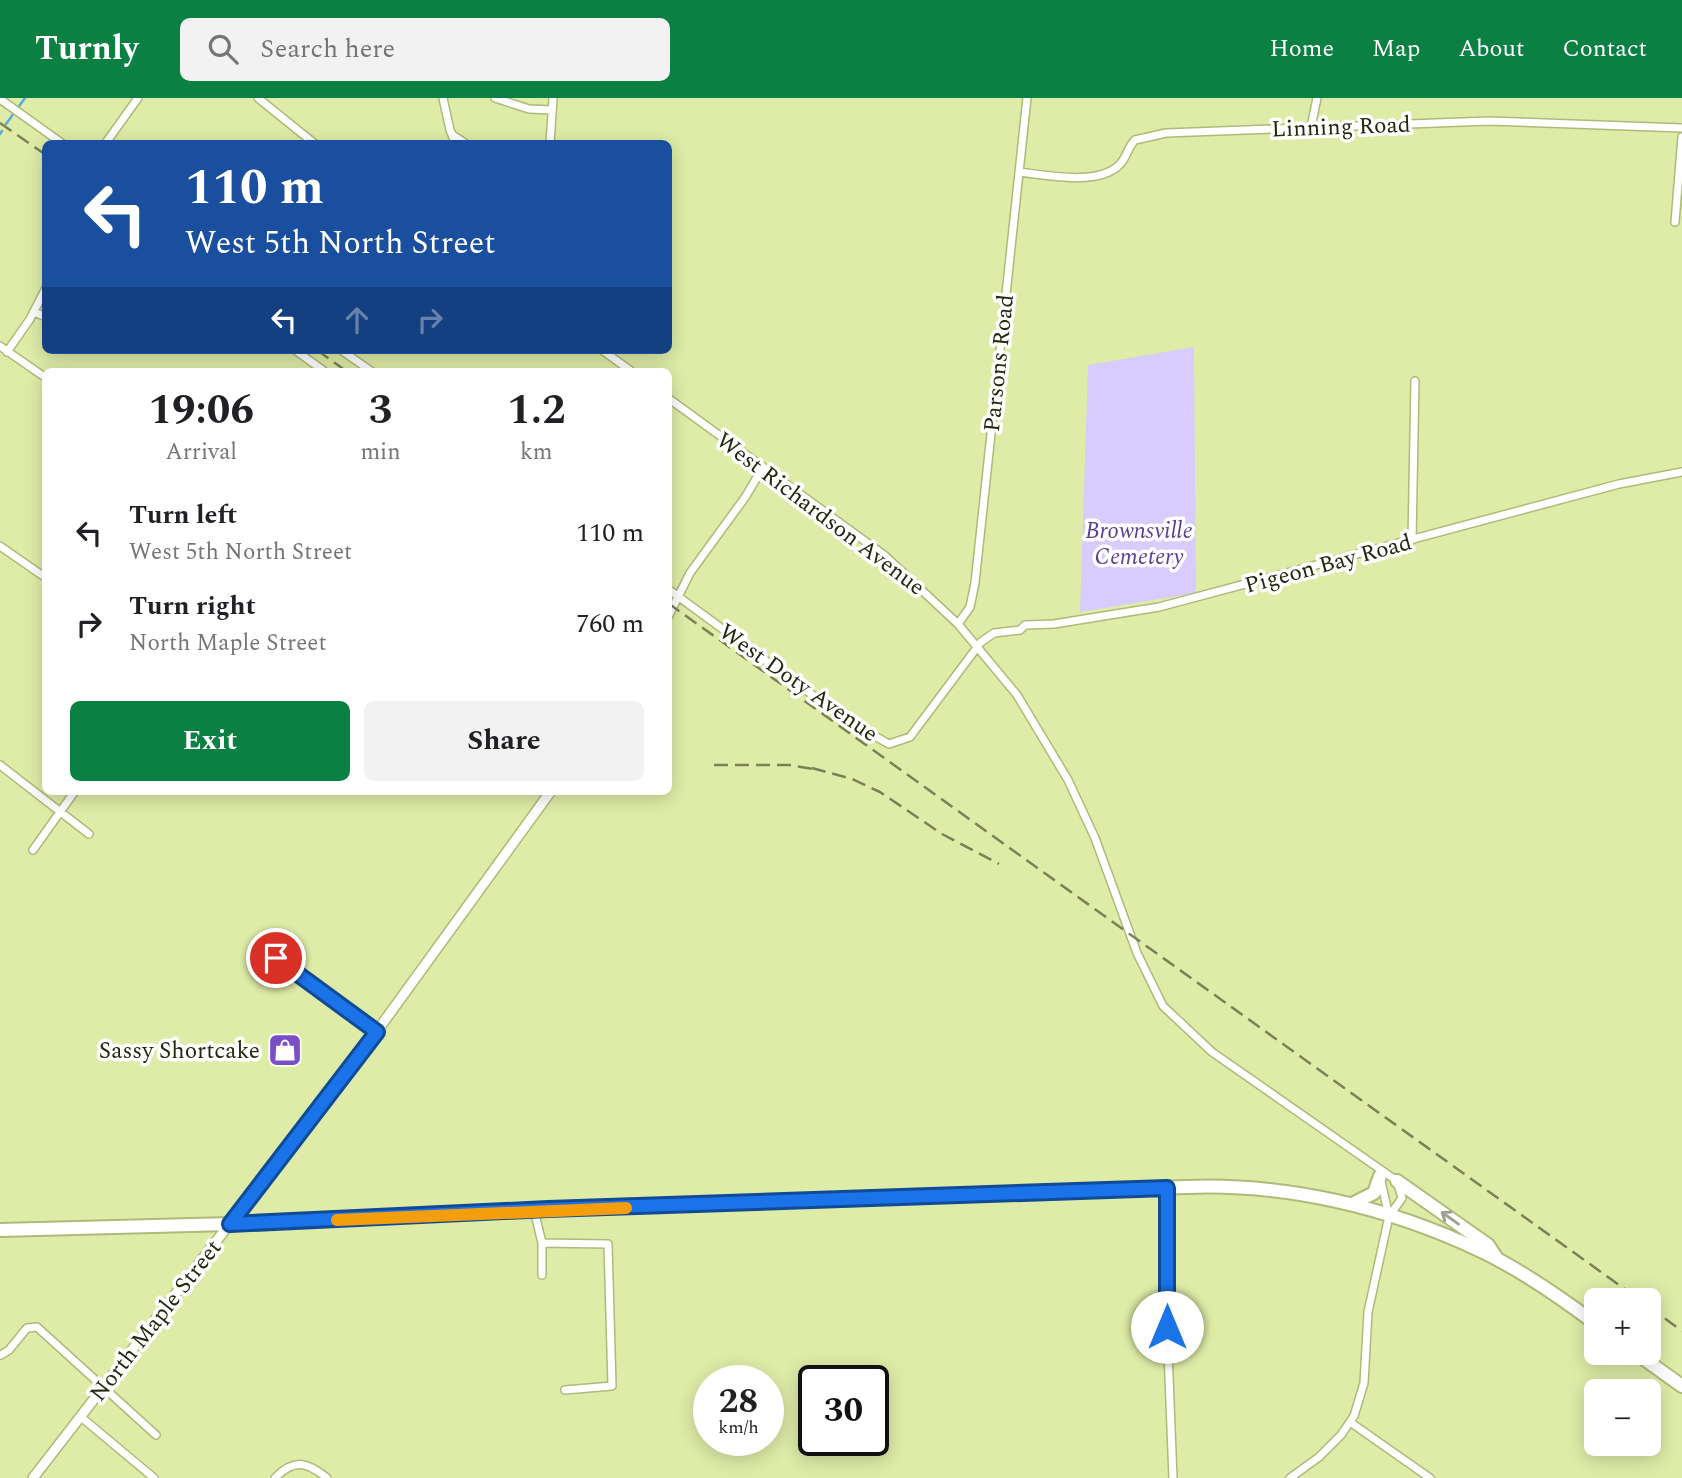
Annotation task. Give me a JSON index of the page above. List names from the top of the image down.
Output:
{
  "streets": {
    "street": [
      "Linning Road",
      "Parsons Road",
      "West Richardson Avenue",
      "Pigeon Bay Road",
      "West Doty Avenue",
      "North Maple Street"
    ]
  },
  "crossings": [
    ["Linning Road", "Parsons Road"],
    ["Parsons Road", "West Richardson Avenue"],
    ["West Richardson Avenue", "Pigeon Bay Road"],
    ["West Richardson Avenue", "West Doty Avenue"],
    ["Pigeon Bay Road", "West Doty Avenue"]
  ],
  "parks": ["Brownsville Cemetery"],
  "places": {
    "shop": ["Sassy Shortcake"]
  },
  "page": {
    "header": "Turnly",
    "search": "Search here",
    "nav": [
      "Home",
      "Map",
      "About",
      "Contact"
    ],
    "turn": ["110 m", "West 5th North Street"],
    "eta": [
      "19:06",
      "Arrival",
      "3",
      "min",
      "1.2",
      "km"
    ],
    "list": [
      {
        "name": "Turn left",
        "note": "West 5th North Street",
        "value": "110 m"
      },
      {
        "name": "Turn right",
        "note": "North Maple Street",
        "value": "760 m"
      }
    ],
    "buttons": ["Exit", "Share"],
    "map_buttons": ["+", "−"],
    "speed": "28 km/h",
    "limit": "30"
  }
}
